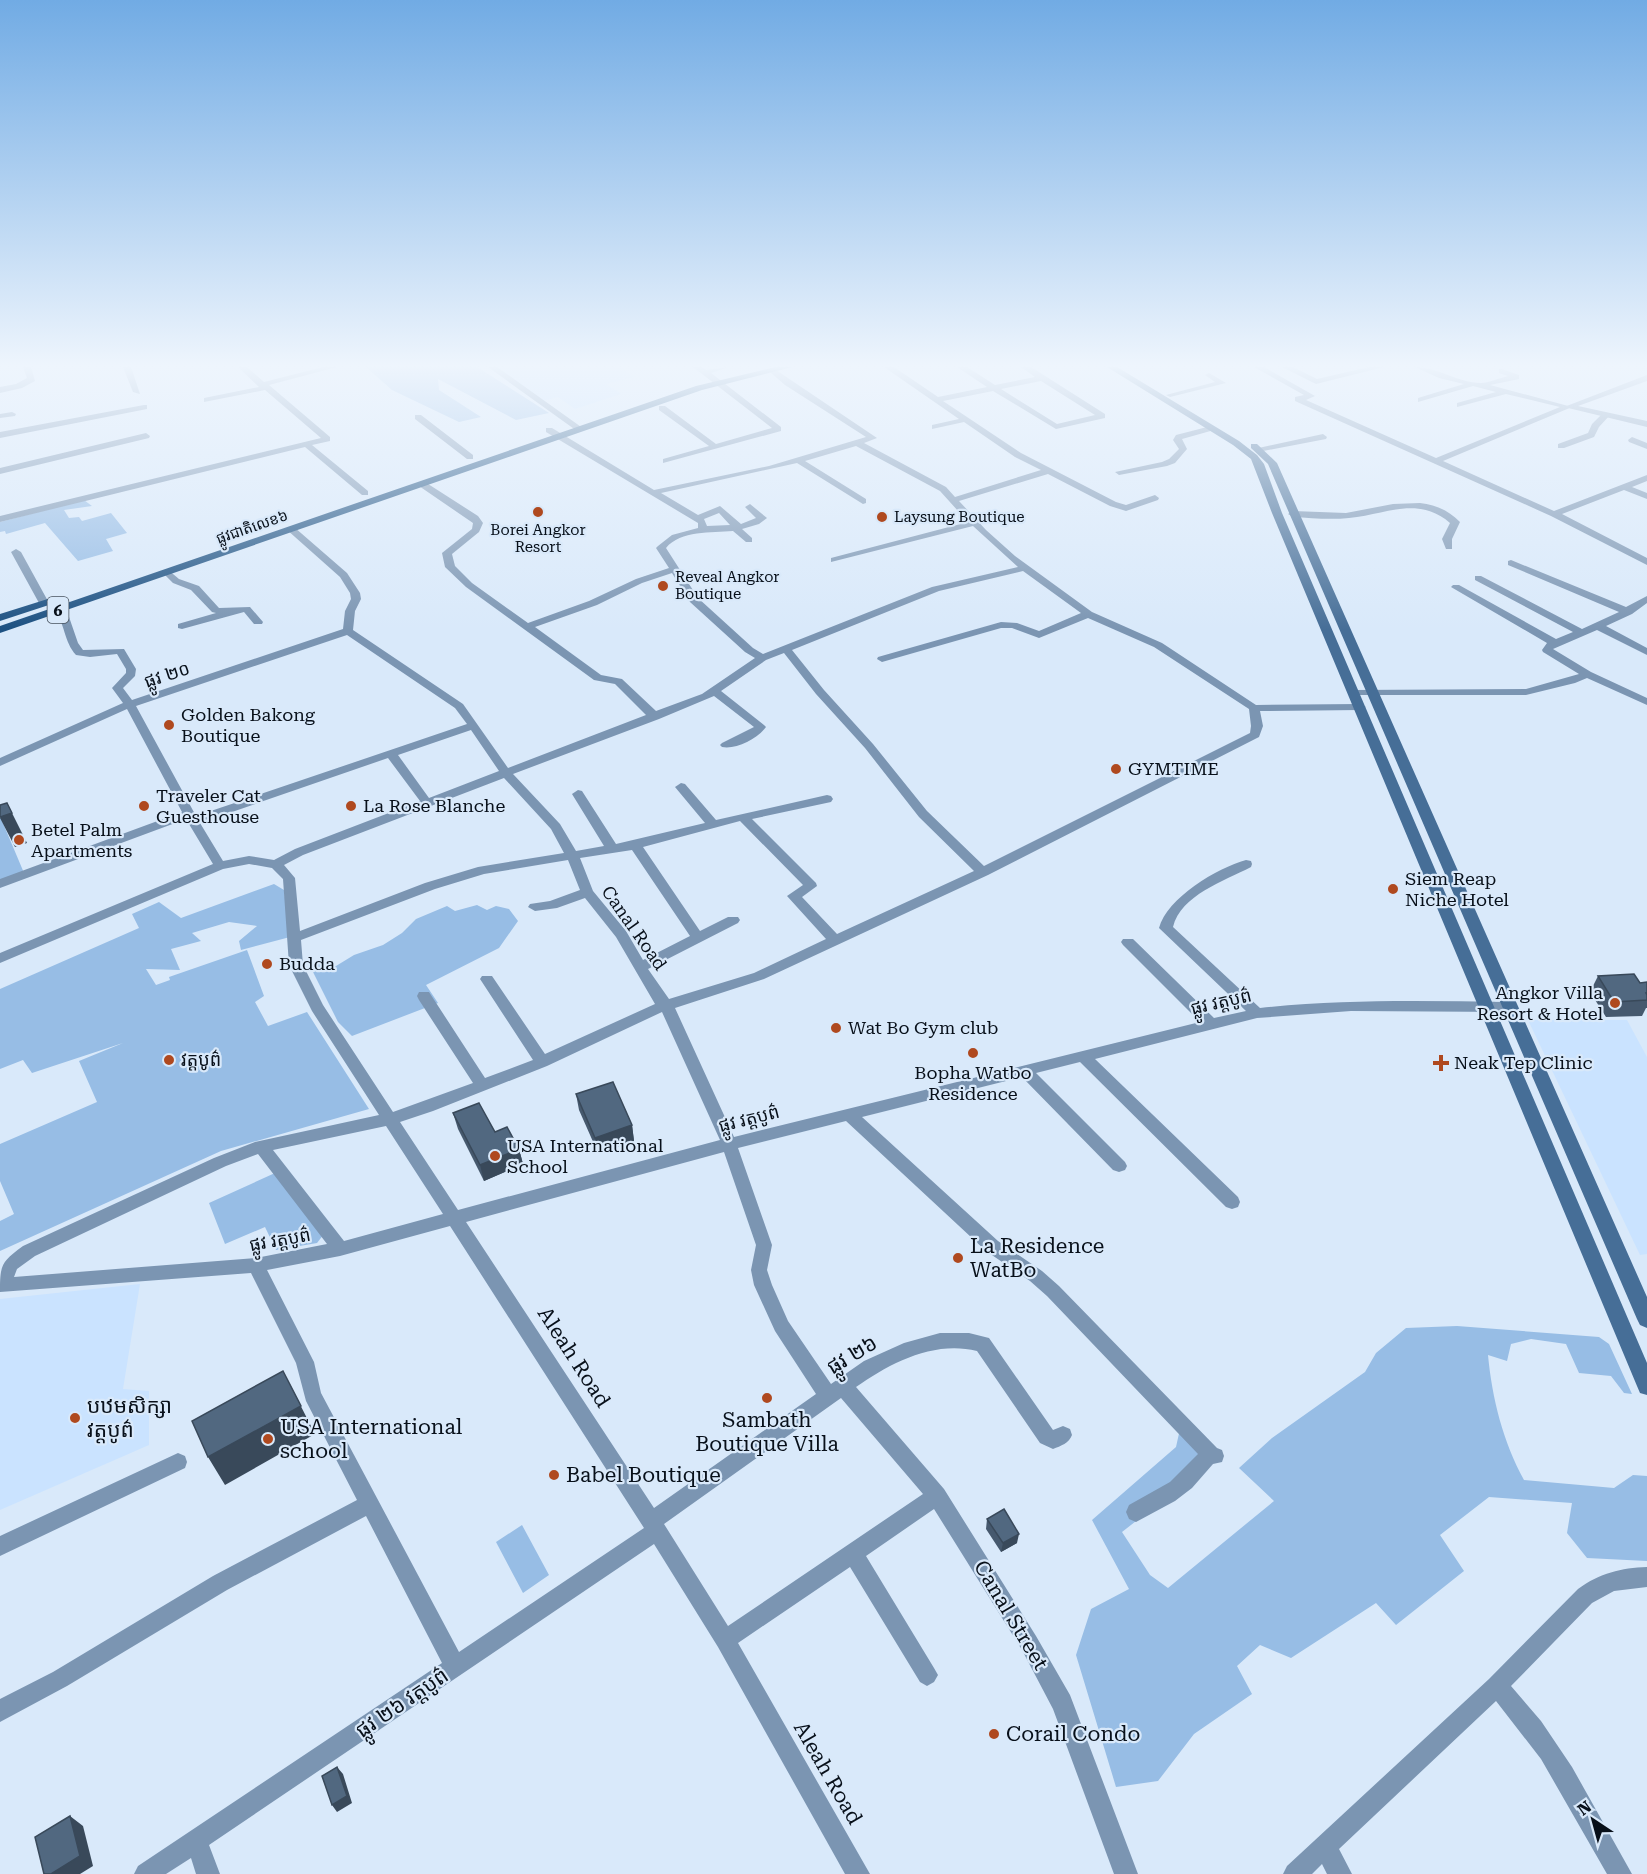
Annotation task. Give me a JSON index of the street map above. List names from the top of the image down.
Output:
{
  "streets": {
    "main road": ["ផ្លូវជាតិលេខ៦", "6"],
    "street": [
      "ផ្លូវ ២០",
      "Canal Road",
      "ផ្លូវ វត្តបូព៌",
      "ផ្លូវ ២៦",
      "Aleah Road",
      "Canal Street",
      "ផ្លូវ ២៦ វត្តបូព៌"
    ]
  },
  "crossings": [
    ["ផ្លូវ ២០", "Canal Road"],
    ["Canal Road", "ផ្លូវ វត្តបូព៌"],
    ["Canal Road", "ផ្លូវ ២៦"],
    ["Canal Road", "Canal Street"],
    ["ផ្លូវ វត្តបូព៌", "Aleah Road"],
    ["ផ្លូវ ២៦", "Aleah Road"],
    ["ផ្លូវ ២៦", "Canal Street"],
    ["ផ្លូវ ២៦", "ផ្លូវ ២៦ វត្តបូព៌"],
    ["Aleah Road", "ផ្លូវ ២៦ វត្តបូព៌"]
  ],
  "places": {
    "other": [
      "Borei Angkor Resort",
      "Laysung Boutique",
      "Reveal Angkor Boutique",
      "Golden Bakong Boutique",
      "GYMTIME",
      "Traveler Cat Guesthouse",
      "La Rose Blanche",
      "Betel Palm Apartments",
      "Siem Reap Niche Hotel",
      "Budda",
      "Angkor Villa Resort & Hotel",
      "Wat Bo Gym club",
      "Bopha Watbo Residence",
      "វត្តបូព៌",
      "USA International School",
      "La Residence WatBo",
      "Sambath Boutique Villa",
      "បឋមសិក្សា វត្តបូព៌",
      "USA International school",
      "Babel Boutique",
      "Corail Condo"
    ],
    "health": ["Neak Tep Clinic"]
  },
  "north": "top left"
}
